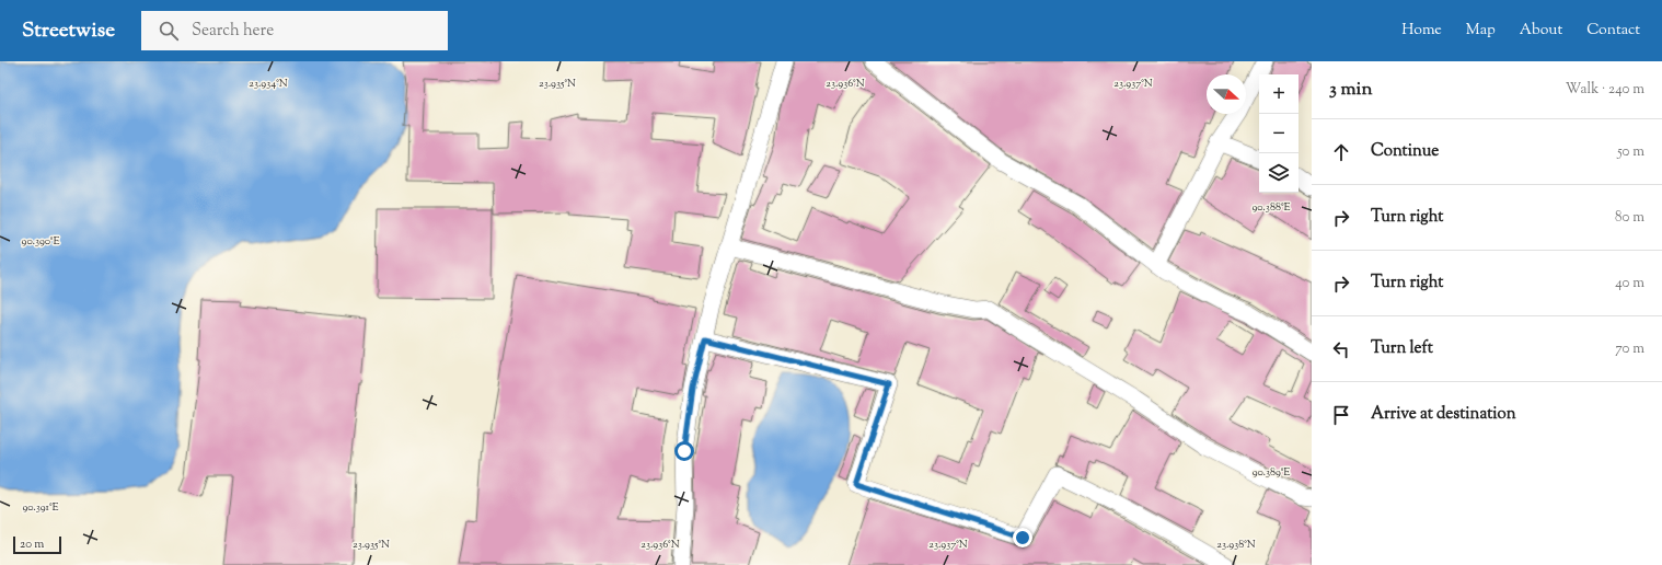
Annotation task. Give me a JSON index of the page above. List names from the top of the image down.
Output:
{
  "scale_bar": "20 m",
  "north": "right",
  "page": {
    "header": "Streetwise",
    "search": "Search here",
    "nav": [
      "Home",
      "Map",
      "About",
      "Contact"
    ],
    "heading": ["3 min", "Walk · 240 m"],
    "map_buttons": ["+", "−"],
    "list": [
      ["Continue", "50 m"],
      ["Turn right", "80 m"],
      ["Turn right", "40 m"],
      ["Turn left", "70 m"],
      "Arrive at destination"
    ],
    "scale": "20 m"
  },
  "coordinates": [
    "23.934°N",
    "23.935°N",
    "23.936°N",
    "23.937°N",
    "90.388°E",
    "90.390°E",
    "90.389°E",
    "90.391°E",
    "23.938°N"
  ]
}
